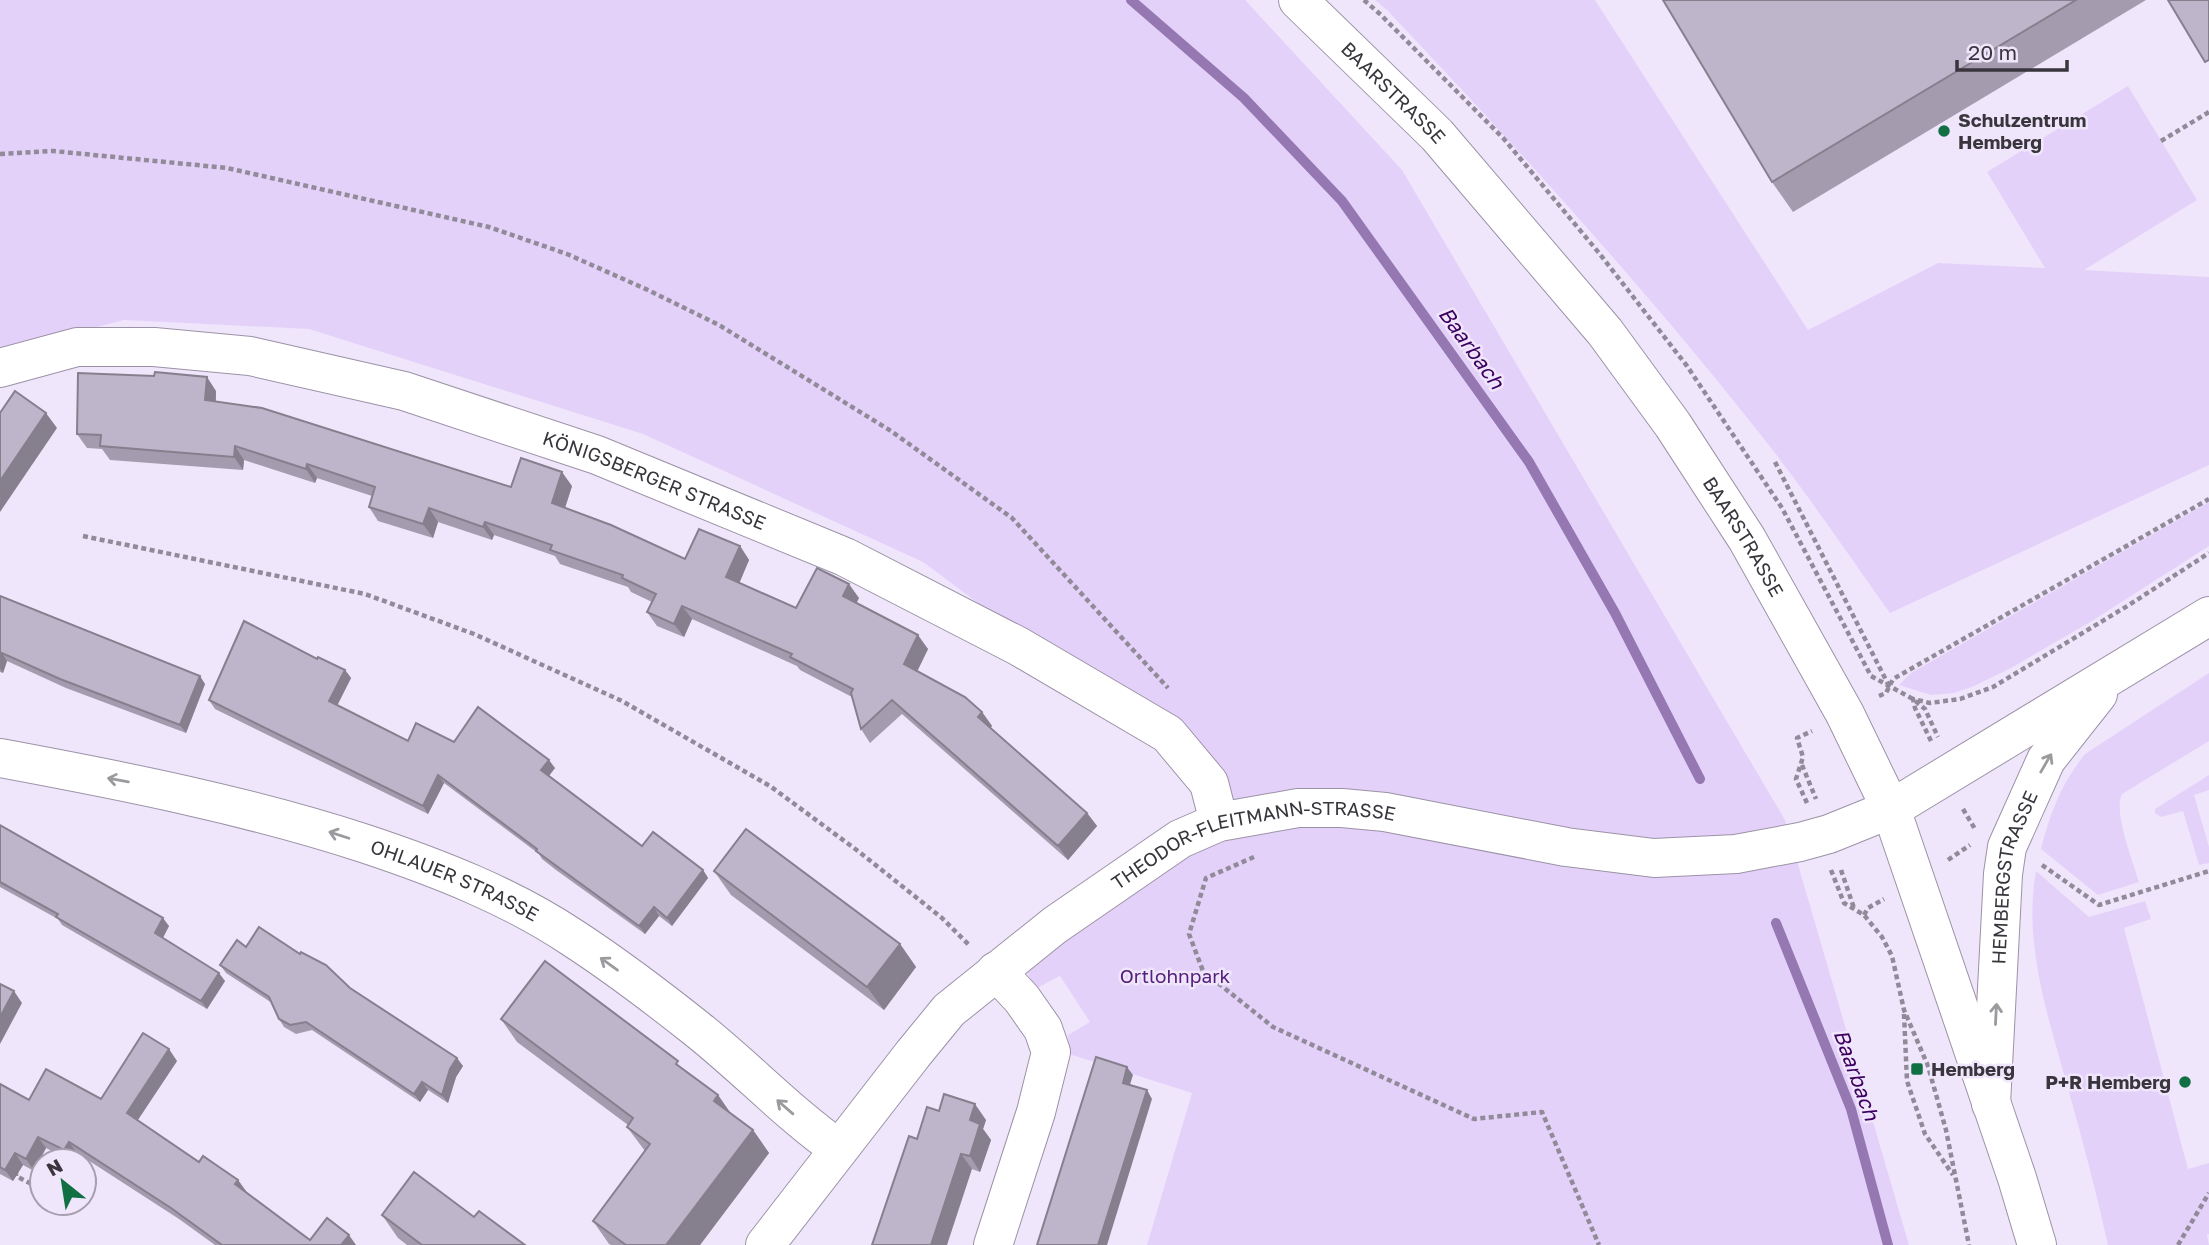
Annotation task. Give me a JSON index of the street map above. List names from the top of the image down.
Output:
{
  "streets": {
    "street": [
      "BAARSTRASSE",
      "KÖNIGSBERGER STRASSE",
      "THEODOR-FLEITMANN-STRASSE",
      "HEMBERGSTRASSE",
      "OHLAUER STRASSE"
    ]
  },
  "crossings": [
    ["BAARSTRASSE", "THEODOR-FLEITMANN-STRASSE"],
    ["BAARSTRASSE", "HEMBERGSTRASSE"],
    ["KÖNIGSBERGER STRASSE", "THEODOR-FLEITMANN-STRASSE"],
    ["THEODOR-FLEITMANN-STRASSE", "HEMBERGSTRASSE"],
    ["THEODOR-FLEITMANN-STRASSE", "OHLAUER STRASSE"]
  ],
  "one_way": ["HEMBERGSTRASSE", "OHLAUER STRASSE"],
  "water": ["Baarbach"],
  "parks": ["Ortlohnpark"],
  "places": {
    "other": ["Schulzentrum Hemberg", "P+R Hemberg"],
    "transit": ["Hemberg"]
  },
  "scale_bar": "20 m",
  "north": "top left"
}
